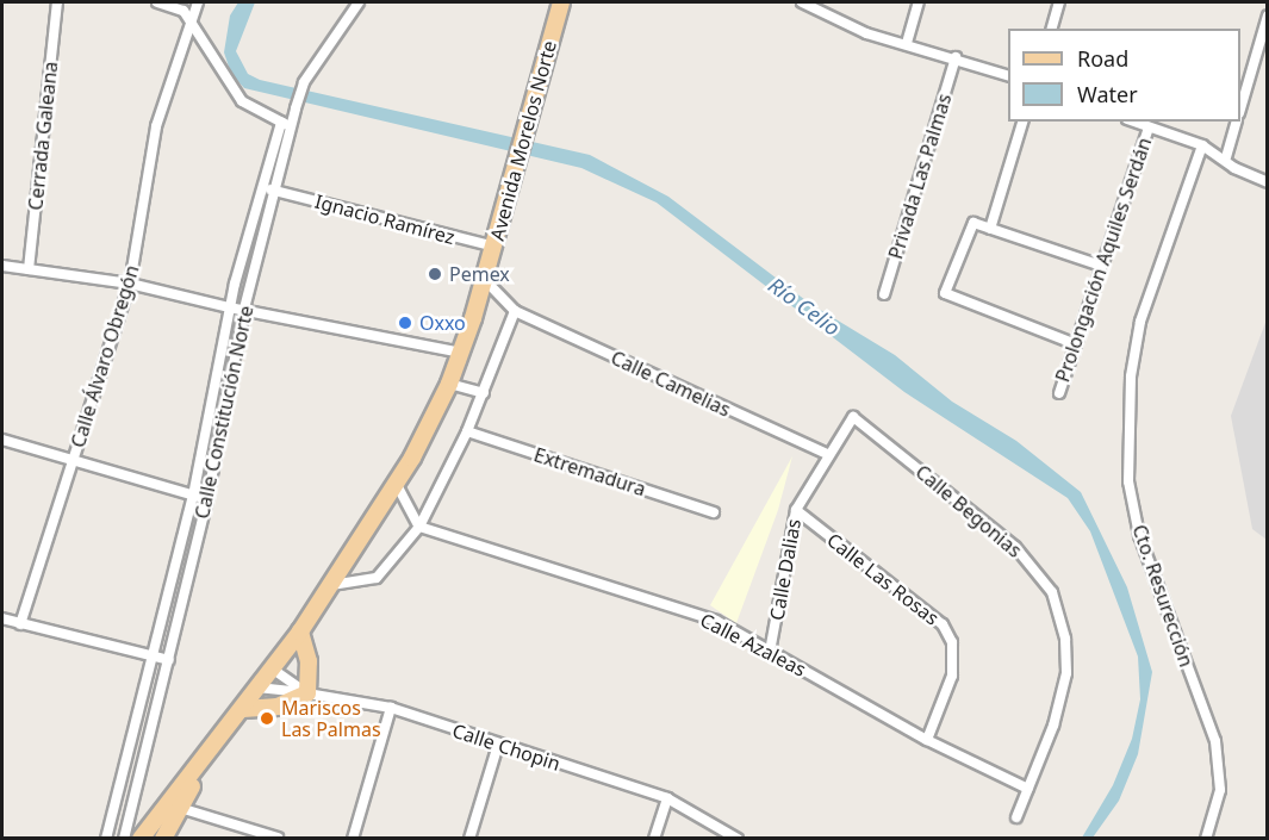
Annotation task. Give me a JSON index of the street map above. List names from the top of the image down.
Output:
{
  "streets": {
    "main road": ["Avenida Morelos Norte"],
    "street": [
      "Cerrada Galeana",
      "Privada Las Palmas",
      "Ignacio Ramírez",
      "Prolongación Aquiles Serdán",
      "Calle Álvaro Obregón",
      "Calle Camelias",
      "Calle Constitución Norte",
      "Extremadura",
      "Calle Begonias",
      "Calle Dalias",
      "Calle Las Rosas",
      "Cto. Resurección",
      "Calle Azaleas",
      "Calle Chopin"
    ]
  },
  "crossings": [
    ["Avenida Morelos Norte", "Ignacio Ramírez"],
    ["Avenida Morelos Norte", "Calle Chopin"],
    ["Ignacio Ramírez", "Calle Constitución Norte"],
    ["Calle Camelias", "Calle Dalias"],
    ["Calle Begonias", "Calle Dalias"],
    ["Calle Begonias", "Calle Azaleas"],
    ["Calle Dalias", "Calle Las Rosas"],
    ["Calle Dalias", "Calle Azaleas"],
    ["Calle Las Rosas", "Calle Azaleas"]
  ],
  "water": ["Río Celio"],
  "places": ["Pemex", "Oxxo", "Mariscos Las Palmas"],
  "legend": ["Road", "Water"]
}
